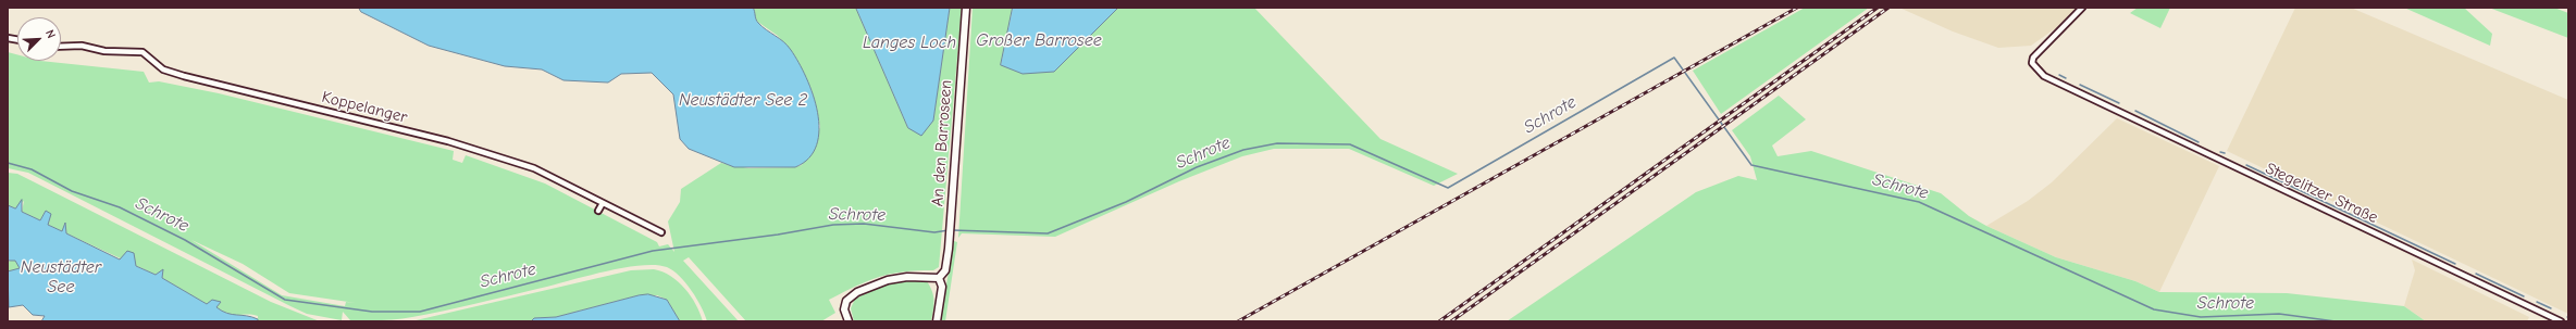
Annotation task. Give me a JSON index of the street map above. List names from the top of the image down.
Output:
{
  "streets": {
    "street": ["Koppelanger", "An den Barroseen", "Stegelitzer Straße"]
  },
  "water": [
    "Großer Barrosee",
    "Langes Loch",
    "Neustädter See 2",
    "Schrote",
    "Neustädter See"
  ],
  "north": "top right"
}
